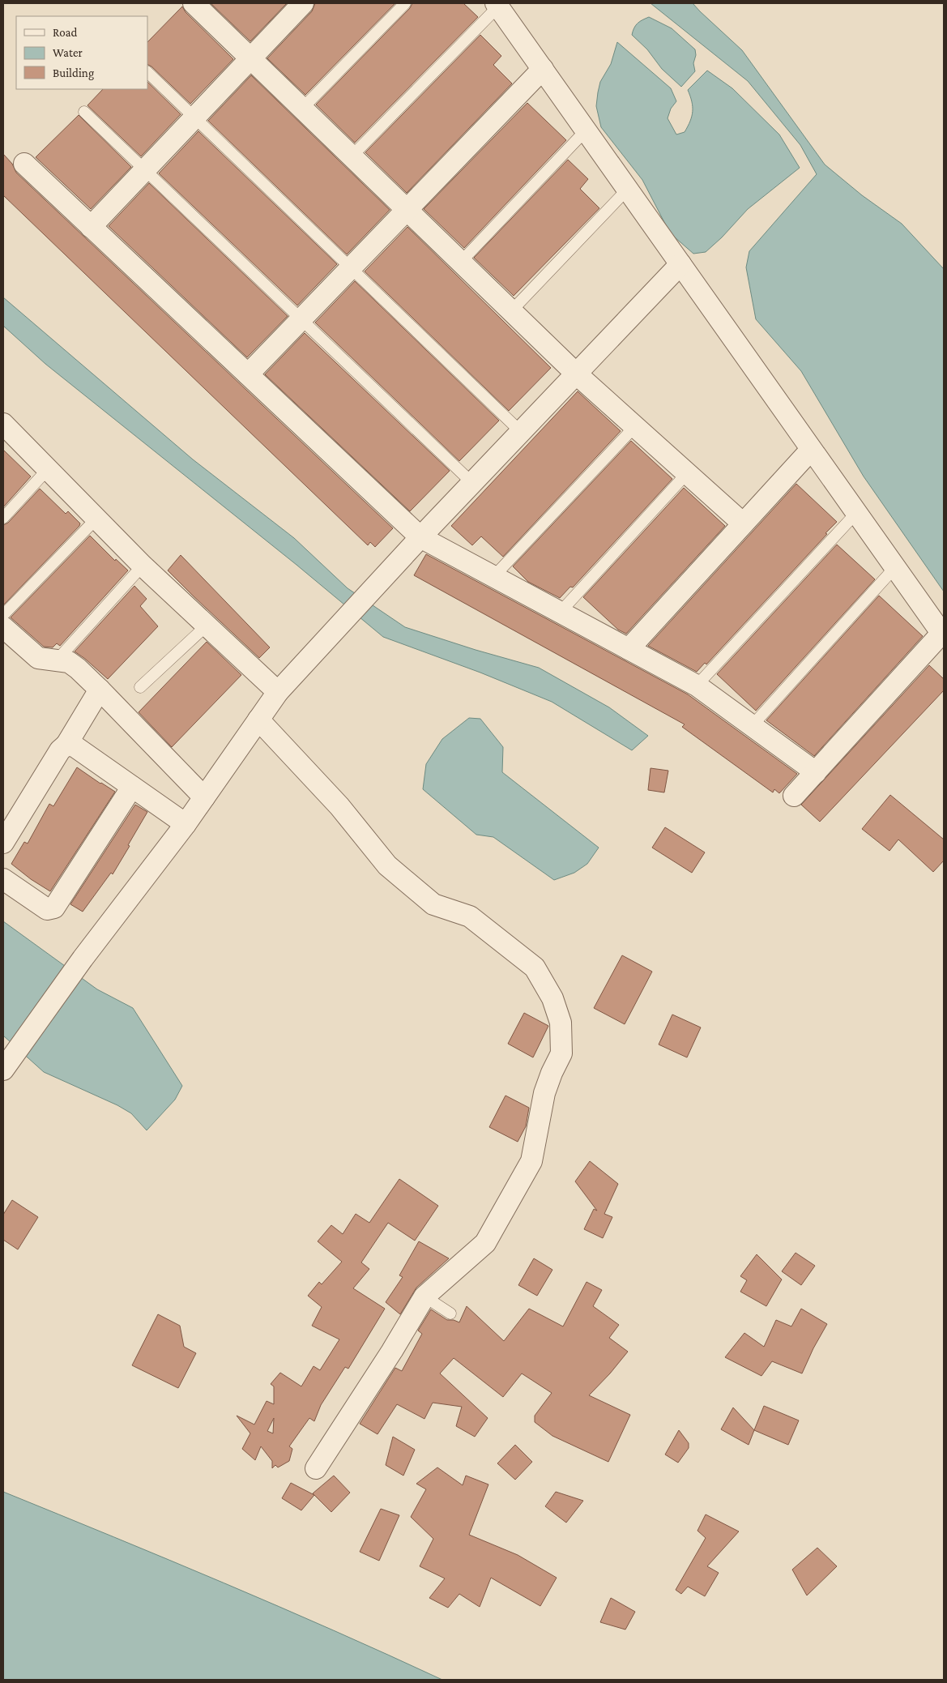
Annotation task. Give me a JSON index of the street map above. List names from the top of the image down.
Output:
{
  "legend": ["Road", "Water", "Building"]
}
